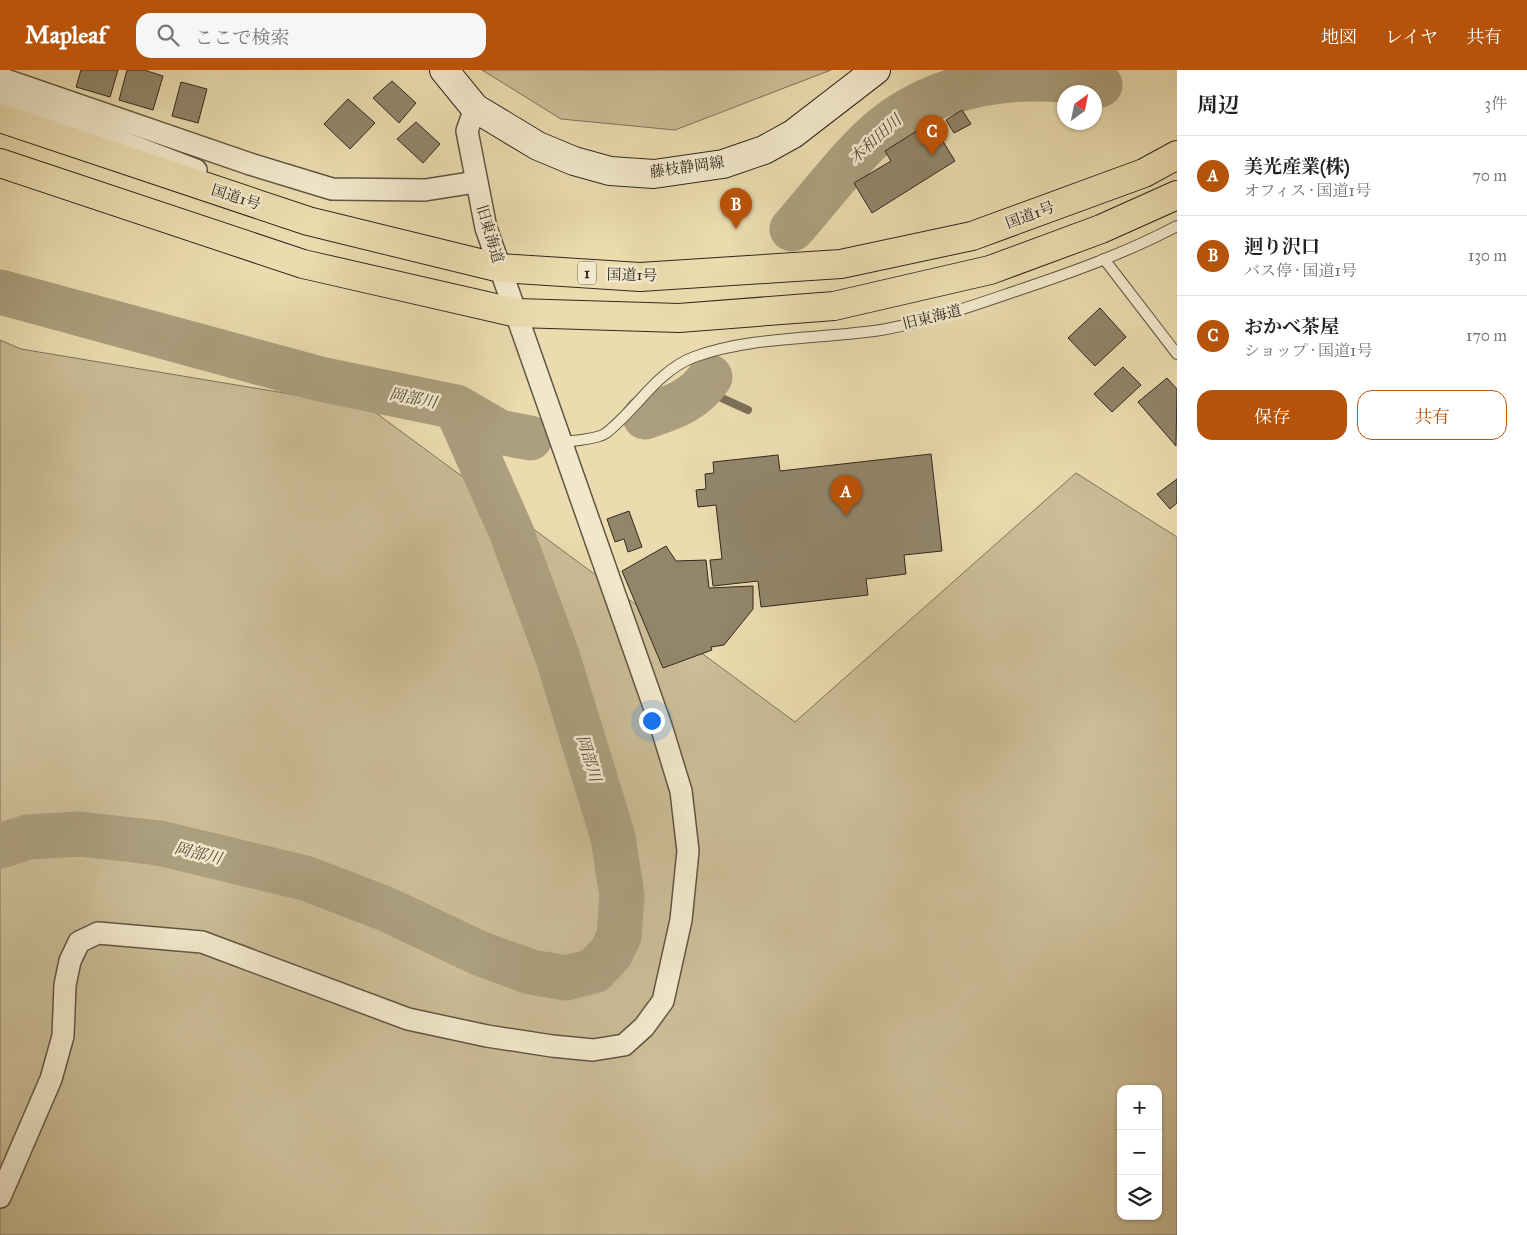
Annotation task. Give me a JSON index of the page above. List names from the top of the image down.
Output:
{
  "streets": {
    "highway": ["国道1号", "1"],
    "main road": ["藤枝静岡線"],
    "street": ["旧東海道"]
  },
  "crossings": [
    ["藤枝静岡線", "旧東海道"],
    ["国道1号", "旧東海道"]
  ],
  "water": ["木和田川", "岡部川"],
  "north": "top right",
  "page": {
    "header": "Mapleaf",
    "search": "ここで検索",
    "nav": ["地図", "レイヤ", "共有"],
    "heading": ["周辺", "3件"],
    "pins": ["C", "B", "A"],
    "list": [
      {
        "mark": "A",
        "name": "美光産業(株)",
        "note": "オフィス · 国道1号",
        "value": "70 m"
      },
      {
        "mark": "B",
        "name": "迴り沢口",
        "note": "バス停 · 国道1号",
        "value": "130 m"
      },
      {
        "mark": "C",
        "name": "おかべ茶屋",
        "note": "ショップ · 国道1号",
        "value": "170 m"
      }
    ],
    "buttons": ["保存", "共有"],
    "map_buttons": ["+", "−"]
  }
}
